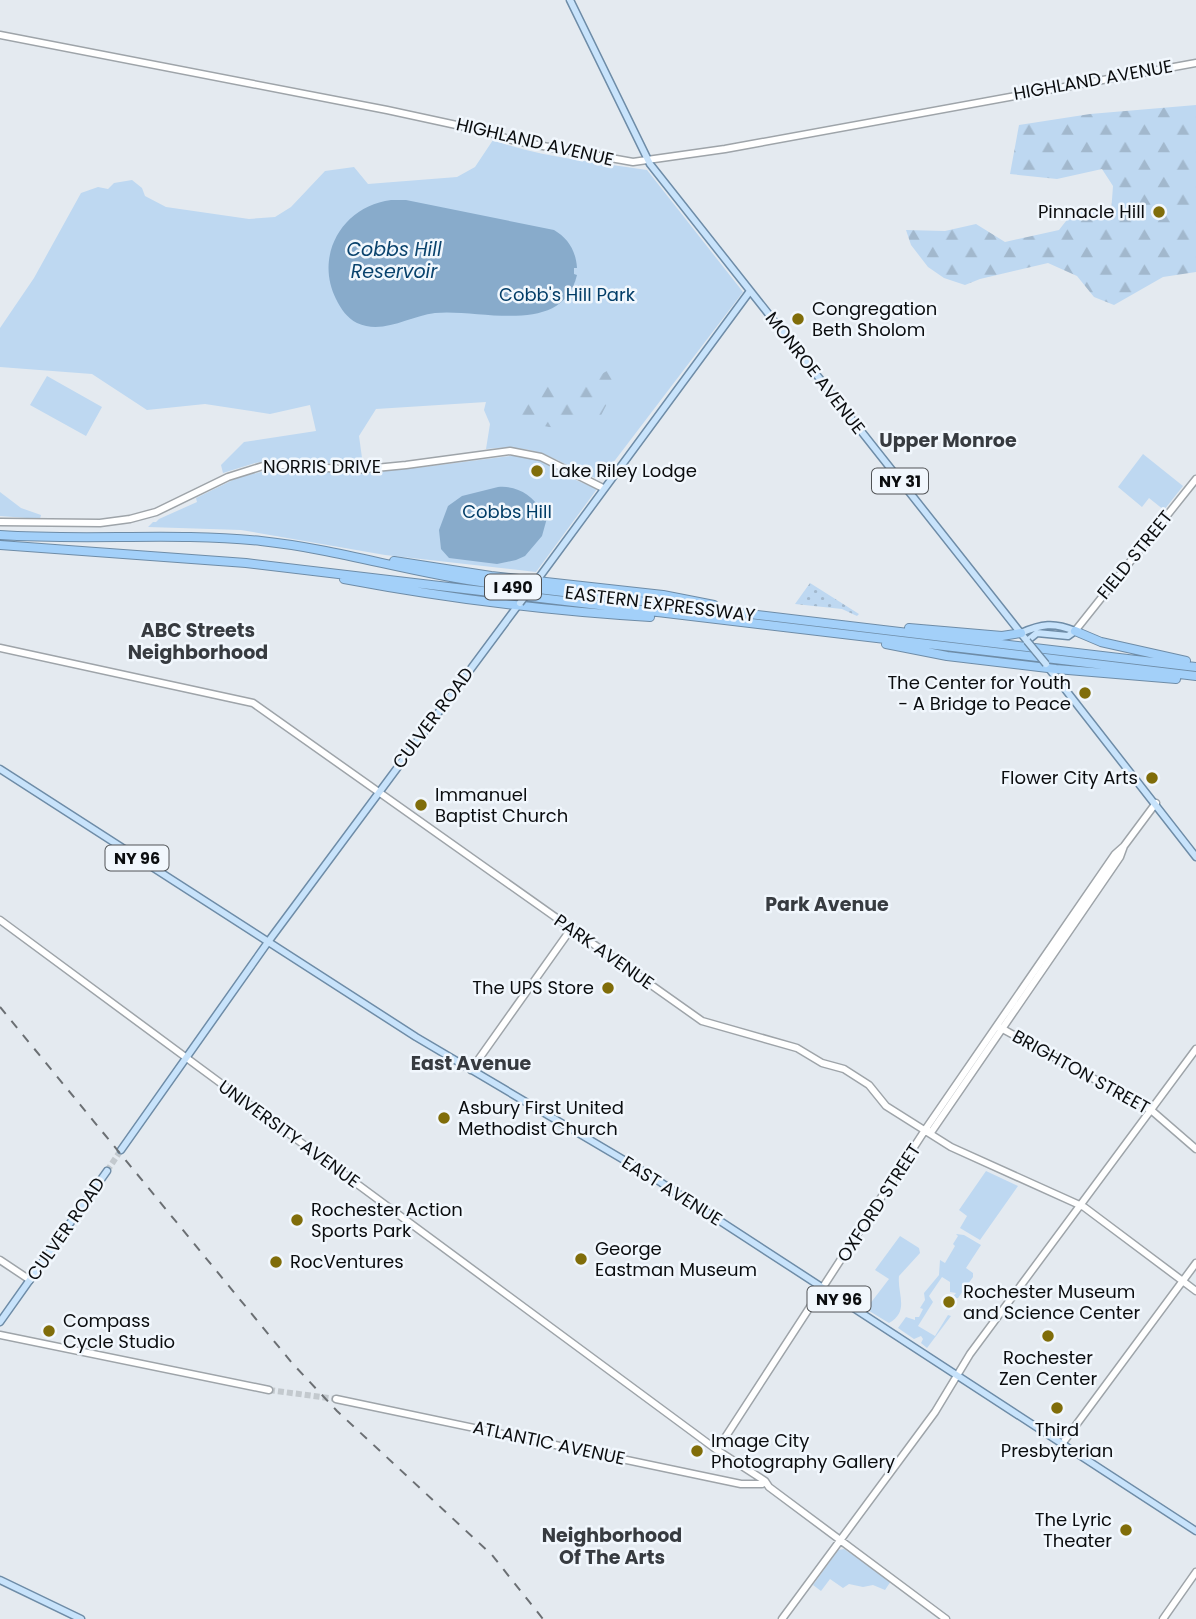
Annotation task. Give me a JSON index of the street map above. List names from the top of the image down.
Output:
{
  "streets": {
    "highway": ["I 490", "EASTERN EXPRESSWAY"],
    "main road": [
      "MONROE AVENUE",
      "NY 31",
      "CULVER ROAD",
      "NY 96",
      "EAST AVENUE"
    ],
    "street": [
      "HIGHLAND AVENUE",
      "NORRIS DRIVE",
      "FIELD STREET",
      "PARK AVENUE",
      "BRIGHTON STREET",
      "UNIVERSITY AVENUE",
      "OXFORD STREET",
      "ATLANTIC AVENUE"
    ]
  },
  "crossings": [
    ["HIGHLAND AVENUE", "MONROE AVENUE"],
    ["MONROE AVENUE", "CULVER ROAD"],
    ["MONROE AVENUE", "OXFORD STREET"],
    ["NORRIS DRIVE", "CULVER ROAD"],
    ["CULVER ROAD", "PARK AVENUE"],
    ["CULVER ROAD", "UNIVERSITY AVENUE"],
    ["CULVER ROAD", "EAST AVENUE"],
    ["PARK AVENUE", "OXFORD STREET"],
    ["BRIGHTON STREET", "OXFORD STREET"],
    ["UNIVERSITY AVENUE", "OXFORD STREET"],
    ["UNIVERSITY AVENUE", "ATLANTIC AVENUE"],
    ["EAST AVENUE", "OXFORD STREET"]
  ],
  "districts": [
    "Upper Monroe",
    "ABC Streets Neighborhood",
    "Park Avenue",
    "East Avenue",
    "Neighborhood Of The Arts"
  ],
  "water": ["Cobbs Hill Reservoir"],
  "parks": ["Cobb's Hill Park", "Cobbs Hill"],
  "places": [
    "Pinnacle Hill",
    "Congregation Beth Sholom",
    "Lake Riley Lodge",
    "The Center for Youth - A Bridge to Peace",
    "Flower City Arts",
    "Immanuel Baptist Church",
    "The UPS Store",
    "Asbury First United Methodist Church",
    "Rochester Action Sports Park",
    "George Eastman Museum",
    "RocVentures",
    "Rochester Museum and Science Center",
    "Compass Cycle Studio",
    "Rochester Zen Center",
    "Third Presbyterian",
    "Image City Photography Gallery",
    "The Lyric Theater"
  ]
}
